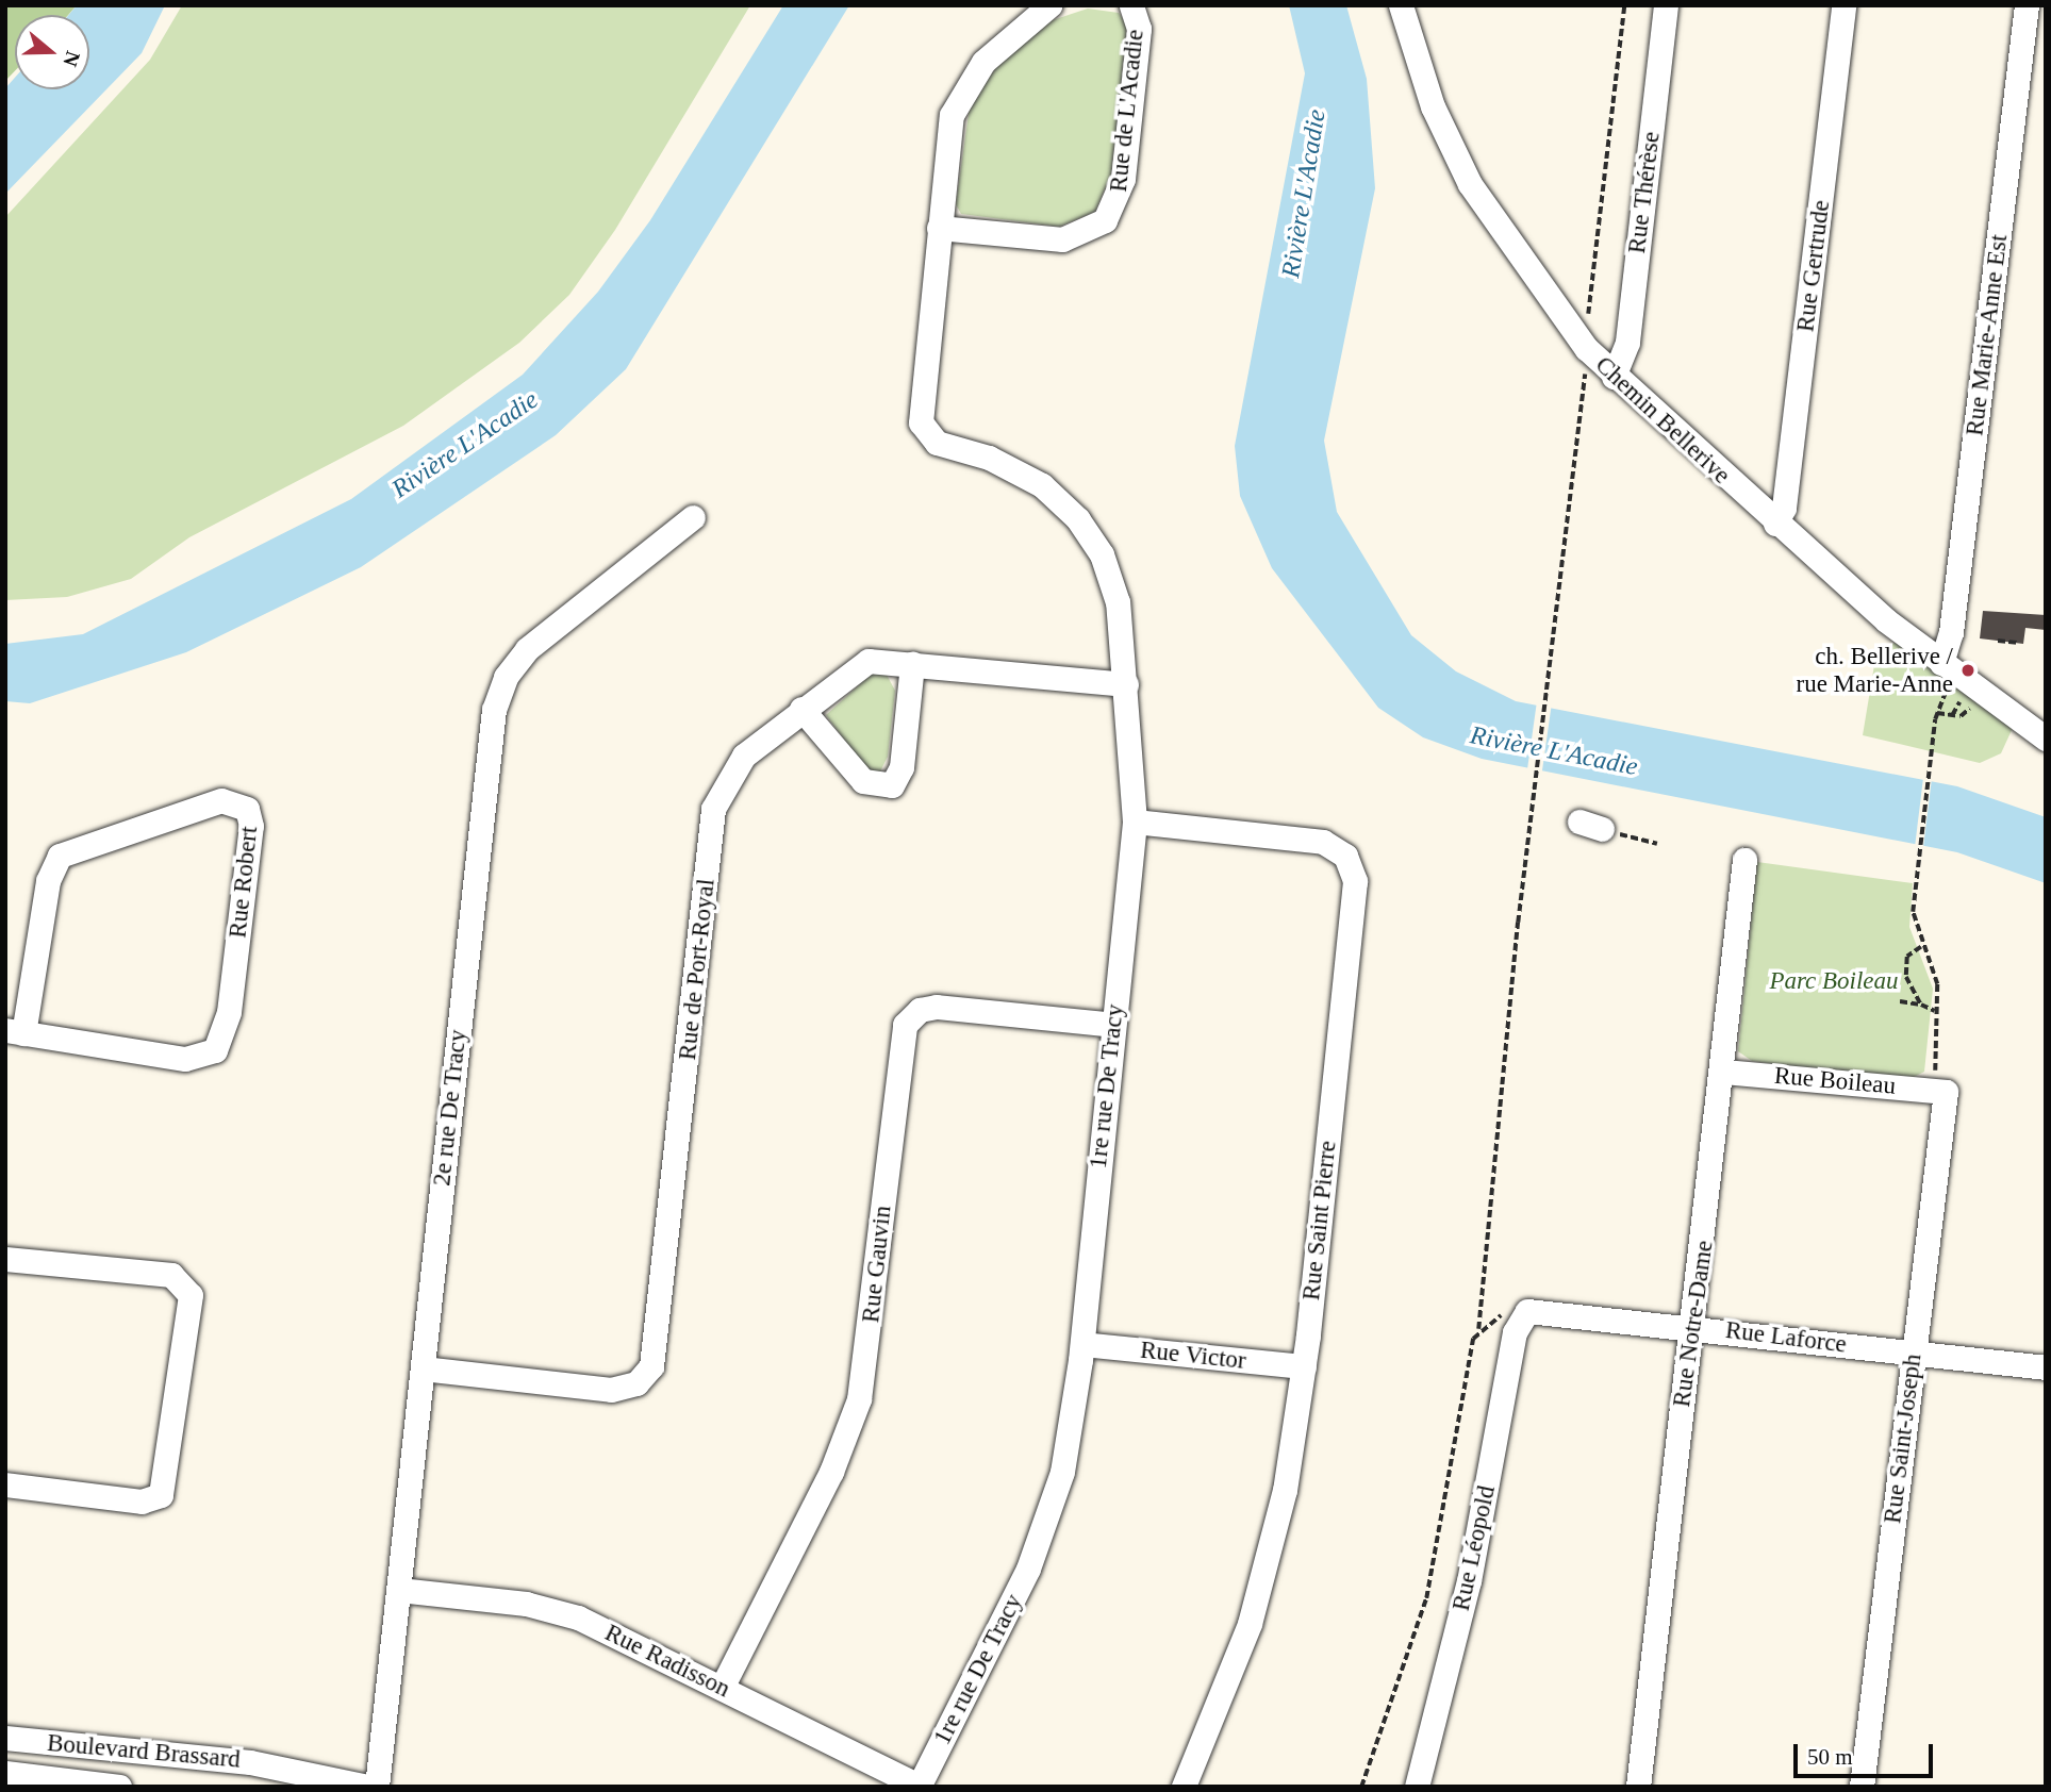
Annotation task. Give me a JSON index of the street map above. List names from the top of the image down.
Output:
{
  "streets": {
    "street": [
      "Rue de L'Acadie",
      "Rue Thérèse",
      "Rue Gertrude",
      "Rue Marie-Anne Est",
      "Chemin Bellerive",
      "Rue Robert",
      "Rue de Port-Royal",
      "Rue Boileau",
      "1re rue De Tracy",
      "2e rue De Tracy",
      "Rue Saint Pierre",
      "Rue Gauvin",
      "Rue Notre-Dame",
      "Rue Laforce",
      "Rue Victor",
      "Rue Saint-Joseph",
      "Rue Léopold",
      "Rue Radisson",
      "Boulevard Brassard"
    ]
  },
  "crossings": [
    ["Rue de L'Acadie", "1re rue De Tracy"],
    ["Rue Thérèse", "Chemin Bellerive"],
    ["Rue Gertrude", "Chemin Bellerive"],
    ["Rue Marie-Anne Est", "Chemin Bellerive"],
    ["Rue de Port-Royal", "1re rue De Tracy"],
    ["Rue de Port-Royal", "2e rue De Tracy"],
    ["Rue Boileau", "Rue Notre-Dame"],
    ["Rue Boileau", "Rue Saint-Joseph"],
    ["1re rue De Tracy", "Rue Saint Pierre"],
    ["1re rue De Tracy", "Rue Gauvin"],
    ["1re rue De Tracy", "Rue Victor"],
    ["1re rue De Tracy", "Rue Radisson"],
    ["2e rue De Tracy", "Rue Radisson"],
    ["Rue Saint Pierre", "Rue Victor"],
    ["Rue Gauvin", "Rue Radisson"],
    ["Rue Notre-Dame", "Rue Laforce"],
    ["Rue Laforce", "Rue Saint-Joseph"],
    ["Rue Laforce", "Rue Léopold"]
  ],
  "water": ["Rivière L'Acadie"],
  "parks": ["Parc Boileau"],
  "places": ["ch. Bellerive / rue Marie-Anne"],
  "scale_bar": "50 m",
  "north": "right"
}
